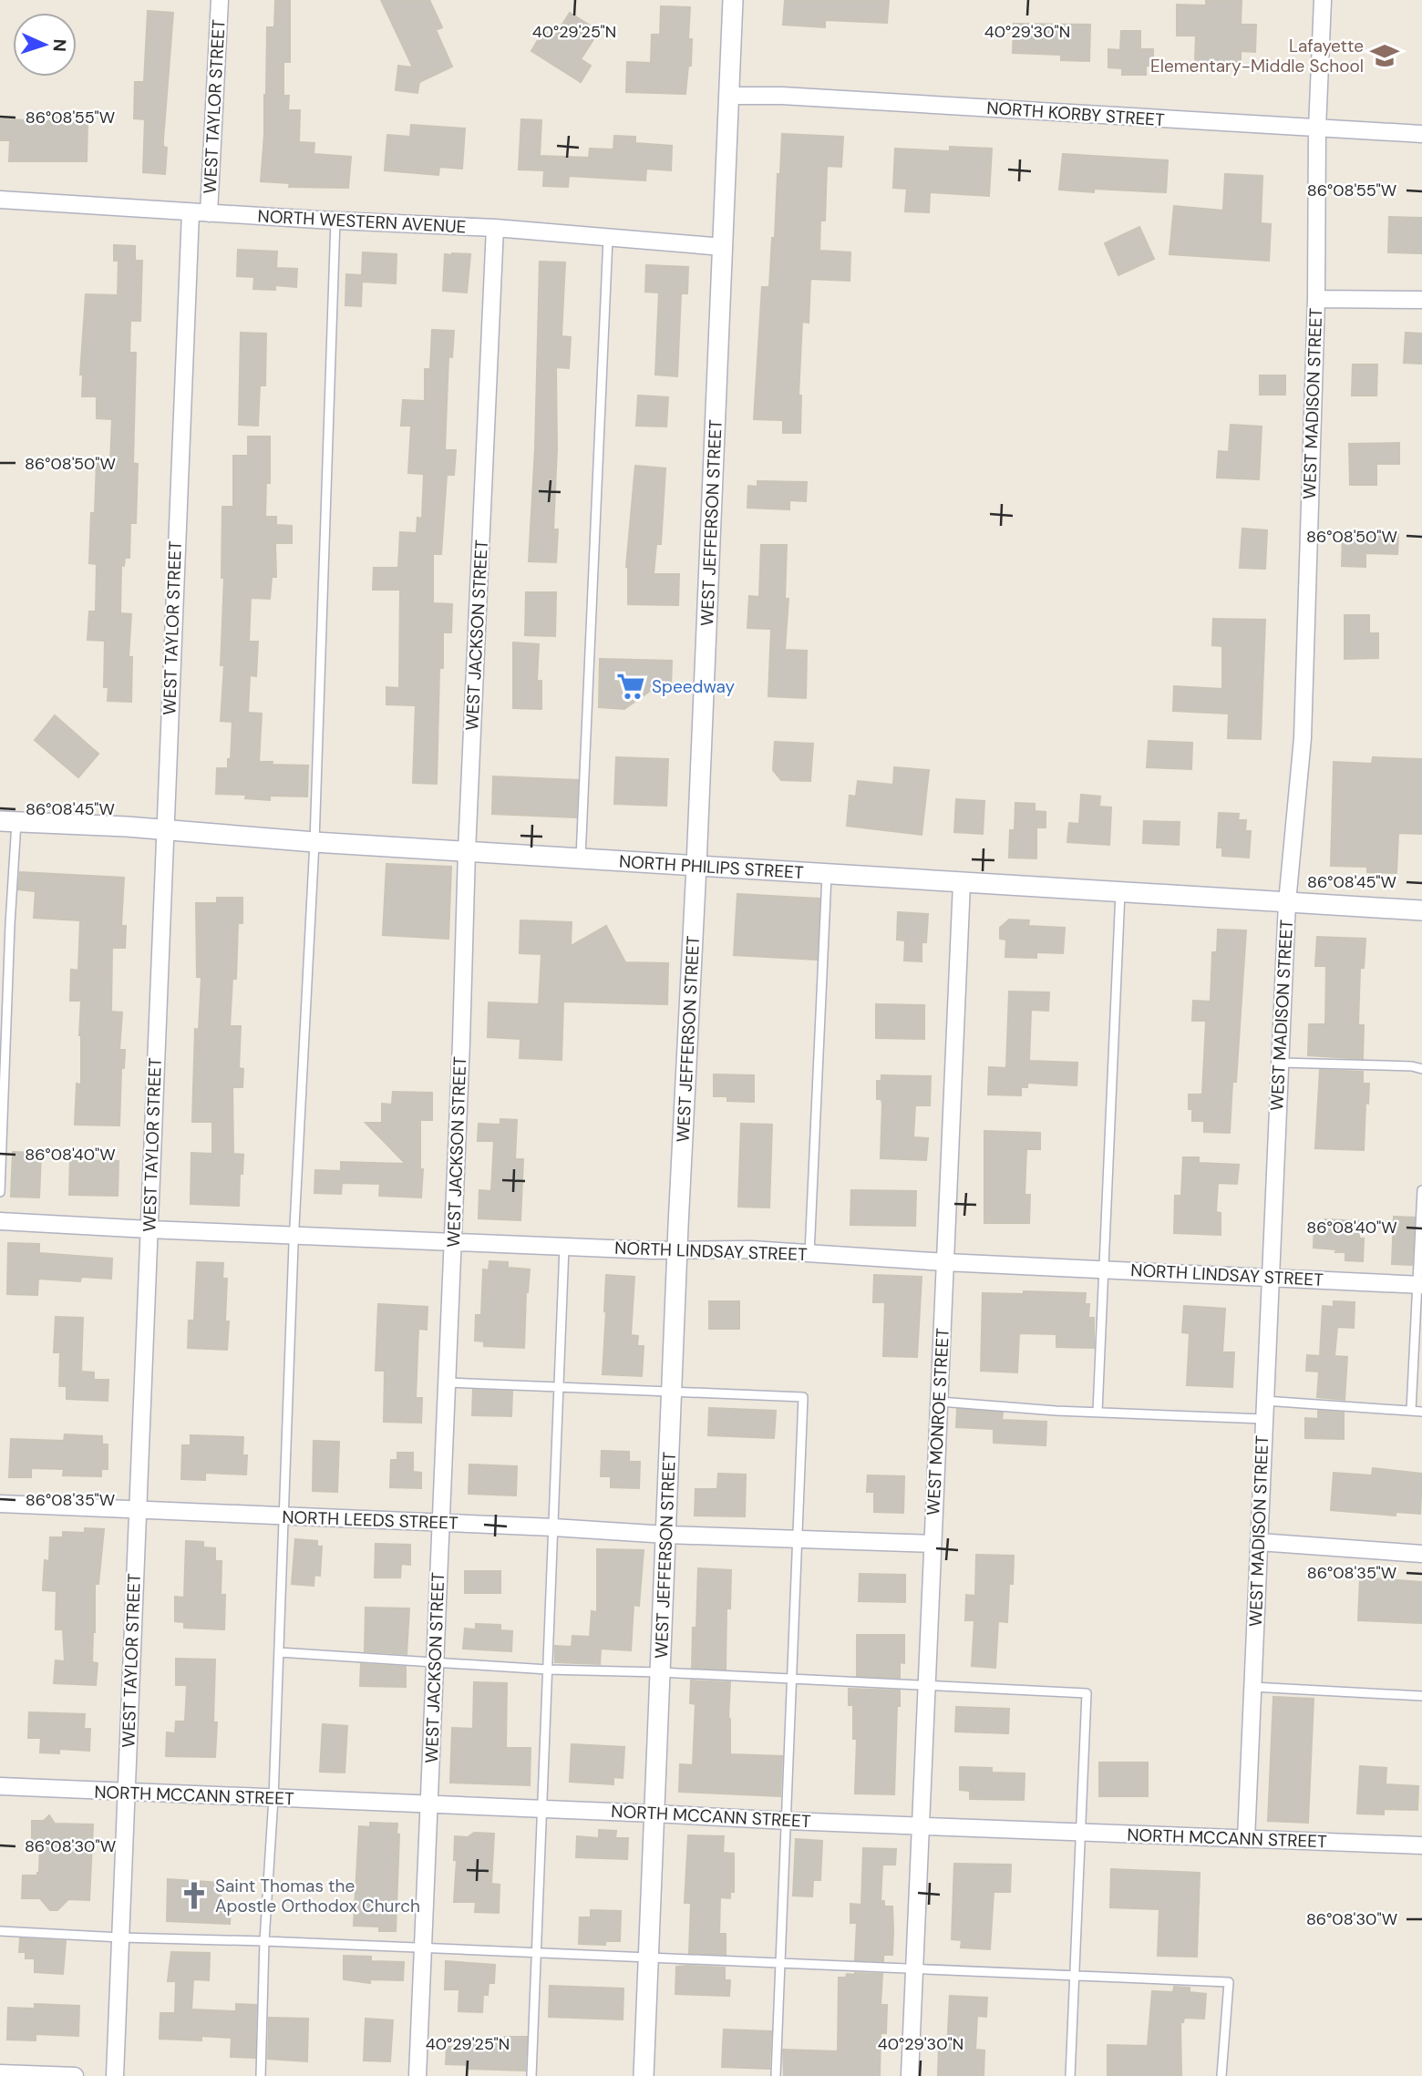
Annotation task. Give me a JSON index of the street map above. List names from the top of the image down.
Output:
{
  "streets": {
    "street": [
      "WEST TAYLOR STREET",
      "NORTH KORBY STREET",
      "NORTH WESTERN AVENUE",
      "WEST MADISON STREET",
      "WEST JEFFERSON STREET",
      "WEST JACKSON STREET",
      "NORTH PHILIPS STREET",
      "NORTH LINDSAY STREET",
      "WEST MONROE STREET",
      "NORTH LEEDS STREET",
      "NORTH MCCANN STREET"
    ]
  },
  "crossings": [
    ["WEST TAYLOR STREET", "NORTH WESTERN AVENUE"],
    ["WEST TAYLOR STREET", "NORTH PHILIPS STREET"],
    ["WEST TAYLOR STREET", "NORTH LINDSAY STREET"],
    ["WEST TAYLOR STREET", "NORTH LEEDS STREET"],
    ["WEST TAYLOR STREET", "NORTH MCCANN STREET"],
    ["NORTH KORBY STREET", "WEST MADISON STREET"],
    ["NORTH KORBY STREET", "WEST JEFFERSON STREET"],
    ["NORTH WESTERN AVENUE", "WEST JEFFERSON STREET"],
    ["NORTH WESTERN AVENUE", "WEST JACKSON STREET"],
    ["WEST MADISON STREET", "NORTH PHILIPS STREET"],
    ["WEST MADISON STREET", "NORTH LINDSAY STREET"],
    ["WEST MADISON STREET", "NORTH MCCANN STREET"],
    ["WEST JEFFERSON STREET", "NORTH PHILIPS STREET"],
    ["WEST JEFFERSON STREET", "NORTH LINDSAY STREET"],
    ["WEST JEFFERSON STREET", "NORTH LEEDS STREET"],
    ["WEST JEFFERSON STREET", "NORTH MCCANN STREET"],
    ["WEST JACKSON STREET", "NORTH PHILIPS STREET"],
    ["WEST JACKSON STREET", "NORTH LINDSAY STREET"],
    ["WEST JACKSON STREET", "NORTH LEEDS STREET"],
    ["WEST JACKSON STREET", "NORTH MCCANN STREET"],
    ["NORTH PHILIPS STREET", "WEST MONROE STREET"],
    ["NORTH LINDSAY STREET", "WEST MONROE STREET"],
    ["WEST MONROE STREET", "NORTH LEEDS STREET"],
    ["WEST MONROE STREET", "NORTH MCCANN STREET"]
  ],
  "places": {
    "school or university": ["Lafayette Elementary-Middle School"],
    "supermarket": ["Speedway"],
    "church": ["Saint Thomas the Apostle Orthodox Church"]
  },
  "north": "right",
  "coordinates": [
    "40°29'25\"N",
    "40°29'30\"N",
    "86°08'55\"W",
    "86°08'50\"W",
    "86°08'45\"W",
    "86°08'40\"W",
    "86°08'35\"W",
    "86°08'30\"W"
  ]
}
